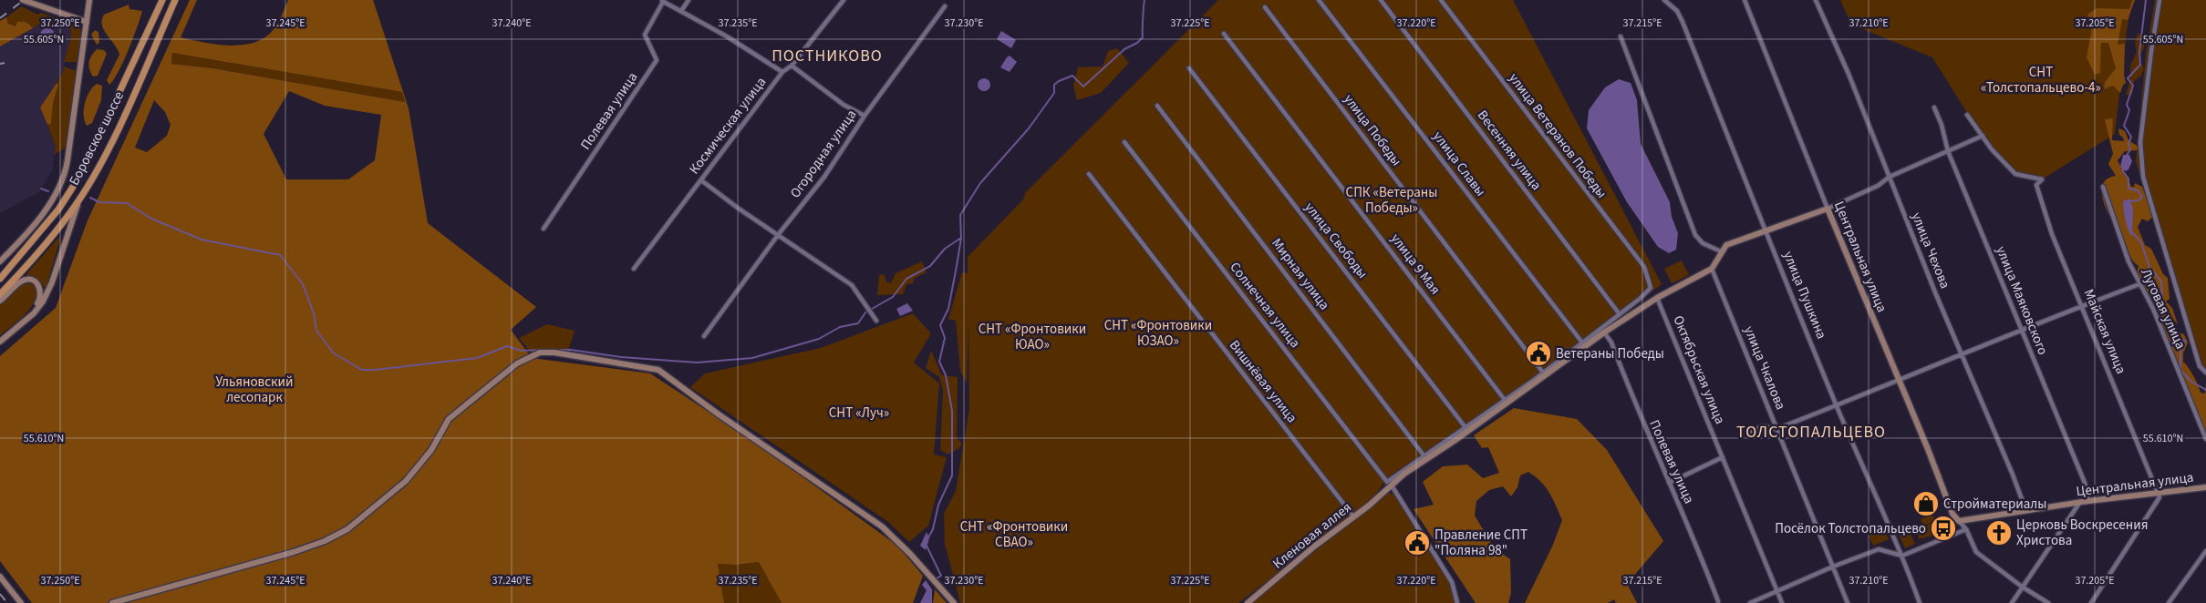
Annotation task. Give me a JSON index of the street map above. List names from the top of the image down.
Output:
{
  "streets": {
    "main road": ["Боровское шоссе"],
    "street": [
      "Полевая улица",
      "Космическая улица",
      "улица Победы",
      "улица Ветеранов Победы",
      "Весенняя улица",
      "Огородная улица",
      "улица Славы",
      "улица Свободы",
      "улица Чехова",
      "Центральная улица",
      "улица 9 Мая",
      "Мирная улица",
      "улица Пушкина",
      "улица Маяковского",
      "Солнечная улица",
      "Луговая улица",
      "Майская улица",
      "улица Чкалова",
      "Октябрьская улица",
      "Вишнёвая улица",
      "Кленовая аллея"
    ]
  },
  "crossings": [
    ["Полевая улица", "Кленовая аллея"],
    ["улица Победы", "Кленовая аллея"],
    ["улица Ветеранов Победы", "Весенняя улица"],
    ["улица Чехова", "Центральная улица"],
    ["Центральная улица", "улица Маяковского"],
    ["Центральная улица", "Майская улица"],
    ["Солнечная улица", "Кленовая аллея"],
    ["улица Чкалова", "Кленовая аллея"],
    ["Октябрьская улица", "Кленовая аллея"],
    ["Вишнёвая улица", "Кленовая аллея"]
  ],
  "districts": ["ПОСТНИКОВО", "ТОЛСТОПАЛЬЦЕВО"],
  "parks": [
    "СНТ «Толстопальцево-4»",
    "СПК «Ветераны Победы»",
    "СНТ «Фронтовики ЮЗАО»",
    "СНТ «Фронтовики ЮАО»",
    "Ульяновский лесопарк",
    "СНТ «Луч»",
    "СНТ «Фронтовики СВАО»"
  ],
  "places": {
    "public building": ["Ветераны Победы", "Правление СПТ \"Поляна 98\""],
    "shop": ["Стройматериалы"],
    "bus stop": ["Посёлок Толстопальцево"],
    "church": ["Церковь Воскресения Христова"]
  },
  "coordinates": [
    "37.250°E",
    "37.245°E",
    "37.240°E",
    "37.235°E",
    "37.230°E",
    "37.225°E",
    "37.220°E",
    "37.215°E",
    "37.210°E",
    "37.205°E",
    "55.605°N",
    "55.610°N"
  ]
}
